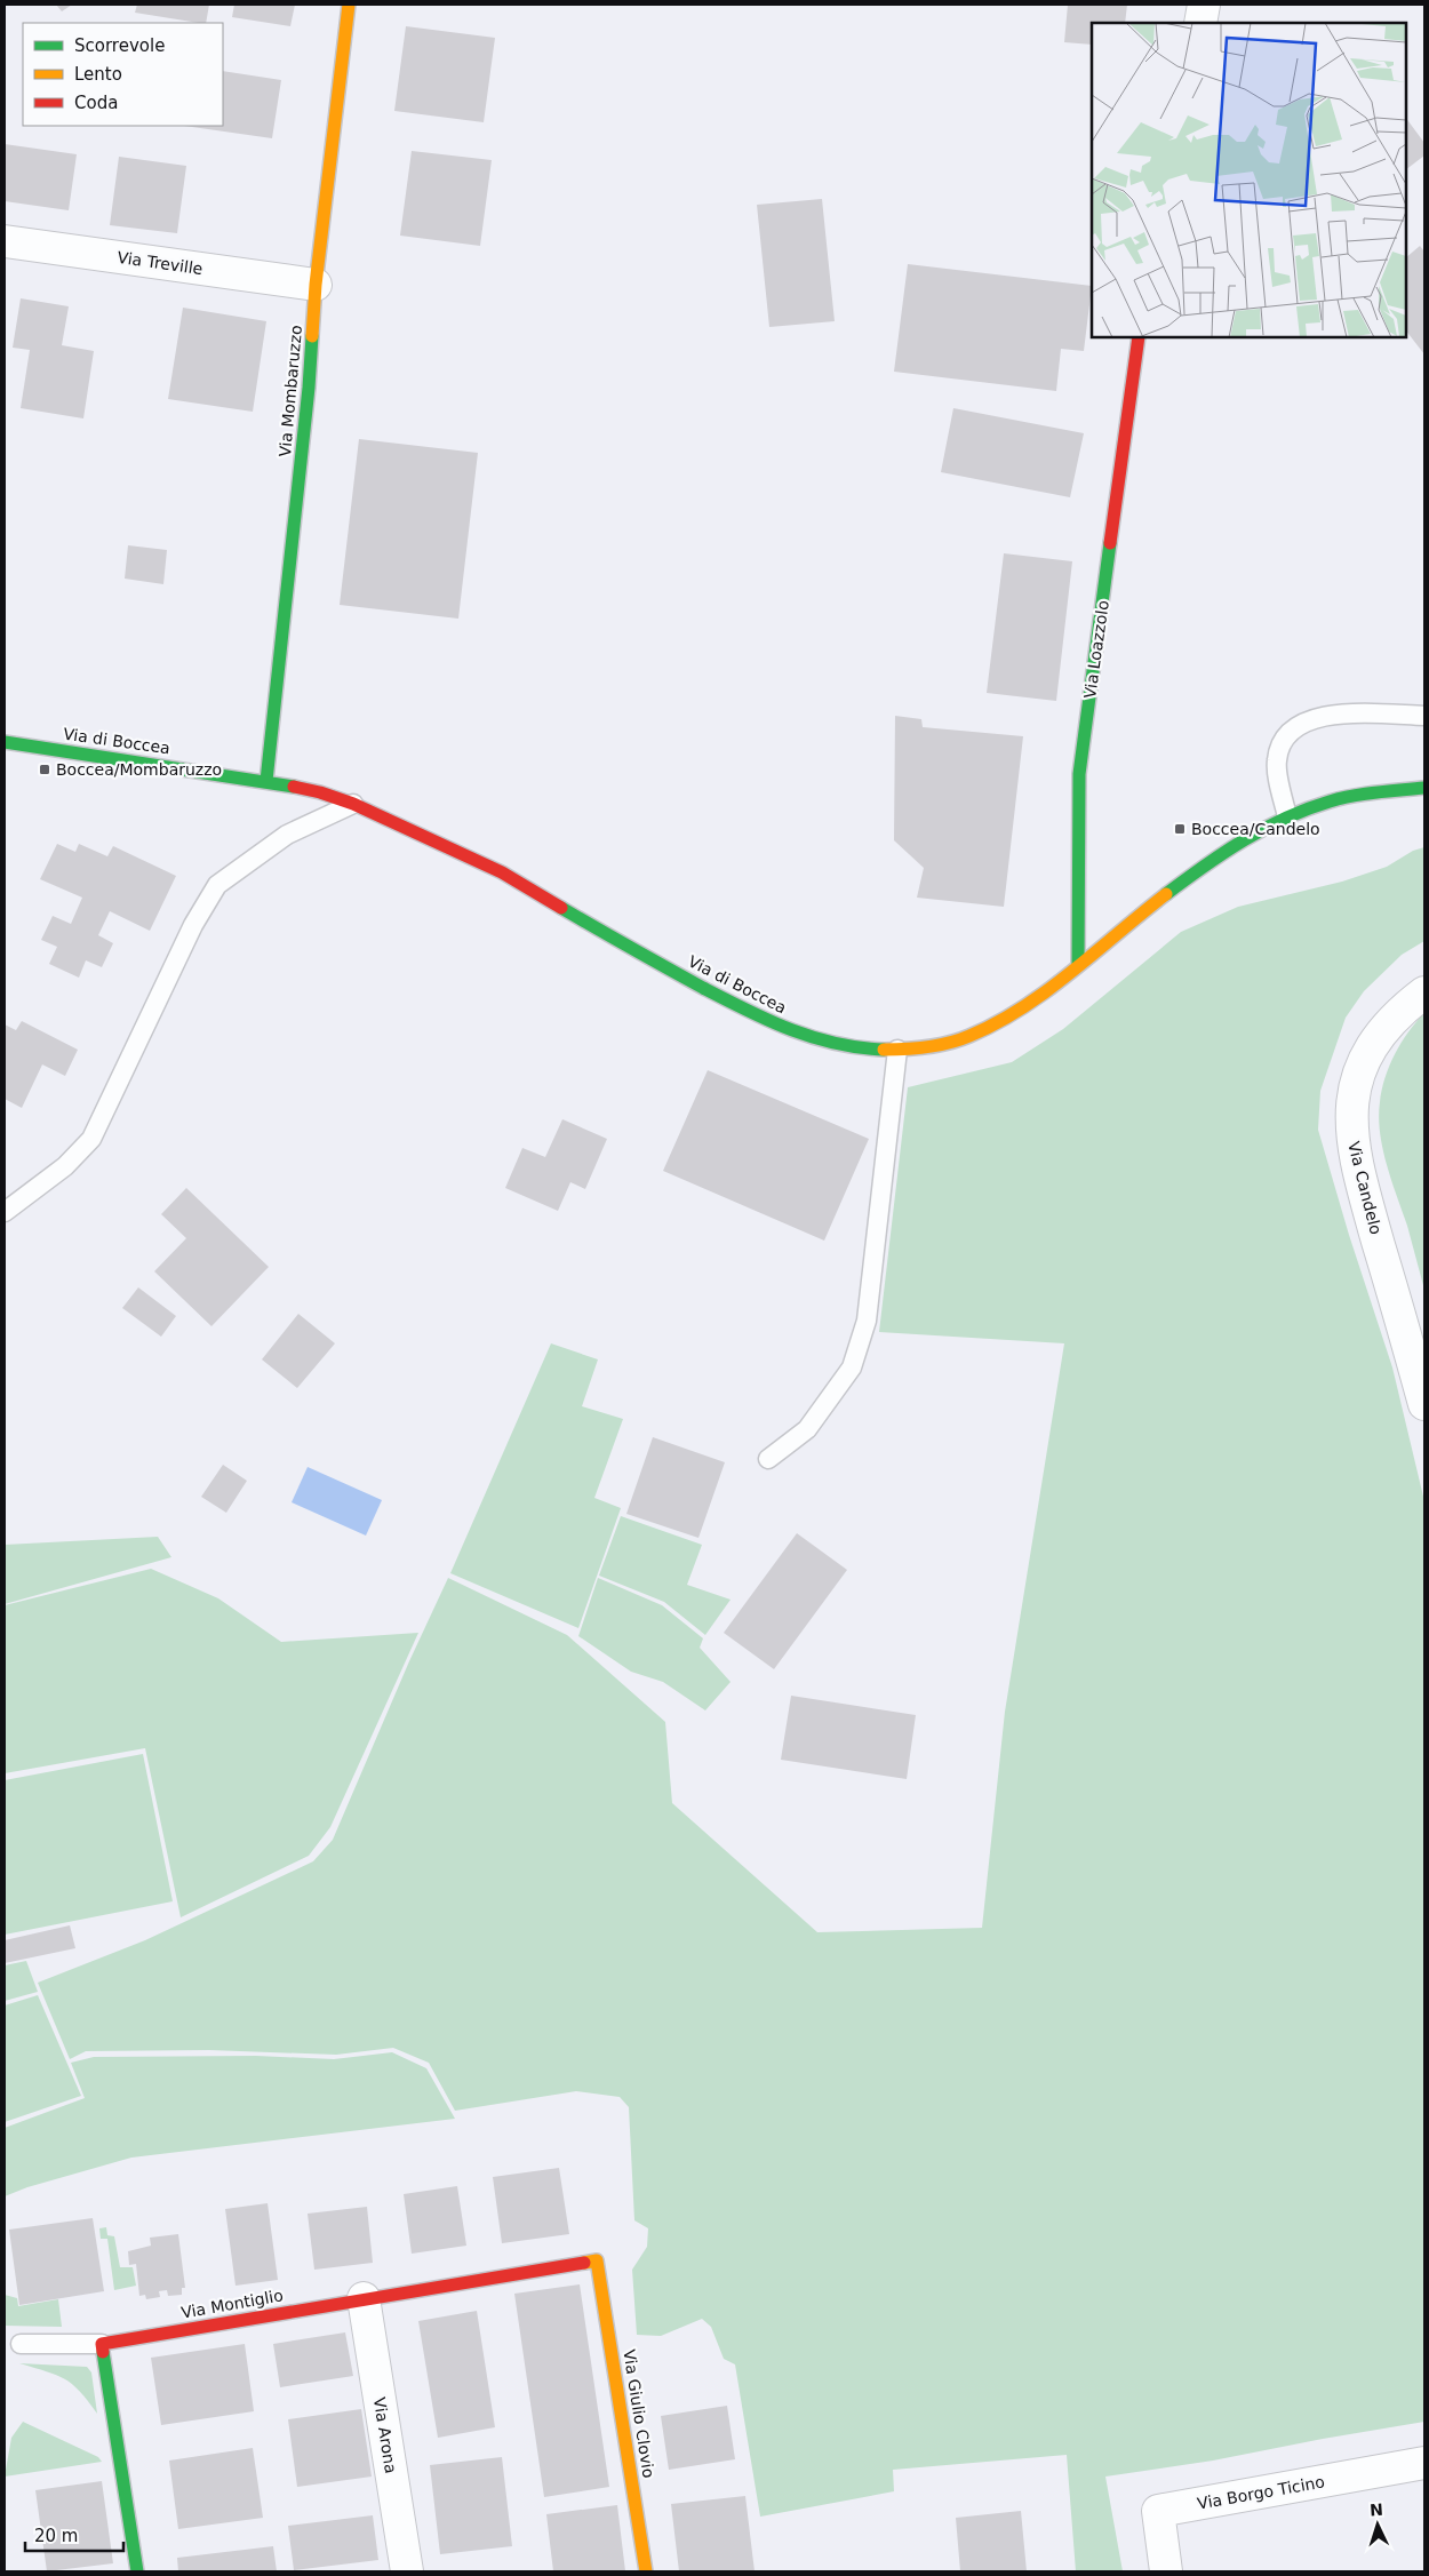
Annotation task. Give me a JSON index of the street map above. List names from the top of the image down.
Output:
{
  "streets": {
    "street": [
      "Via Treville",
      "Via Mombaruzzo",
      "Via Loazzolo",
      "Via di Boccea",
      "Via Candelo",
      "Via Montiglio",
      "Via Giulio Clovio",
      "Via Arona",
      "Via Borgo Ticino"
    ]
  },
  "crossings": [
    ["Via Treville", "Via Mombaruzzo"],
    ["Via Mombaruzzo", "Via di Boccea"],
    ["Via Loazzolo", "Via di Boccea"],
    ["Via Montiglio", "Via Giulio Clovio"],
    ["Via Montiglio", "Via Arona"]
  ],
  "places": {
    "transit": ["Boccea/Mombaruzzo", "Boccea/Candelo"]
  },
  "legend": ["Scorrevole", "Lento", "Coda"],
  "scale_bar": "20 m",
  "north": "top"
}
